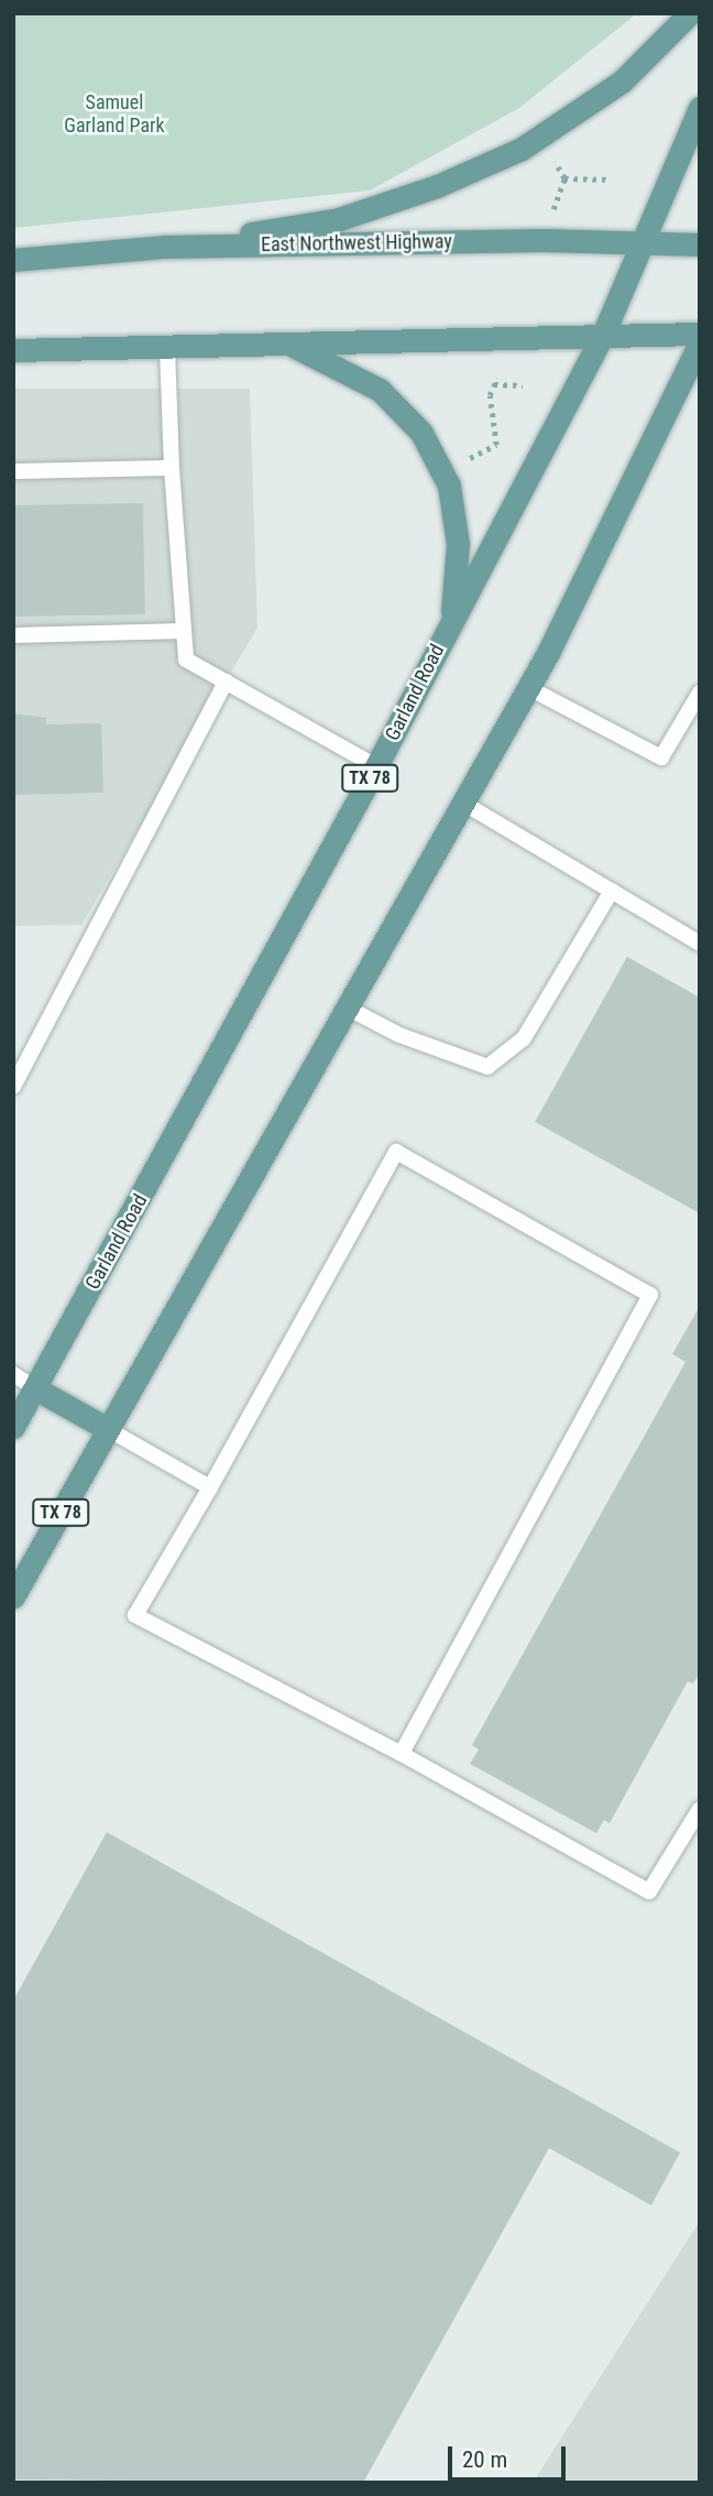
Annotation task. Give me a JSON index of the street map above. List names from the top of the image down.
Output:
{
  "streets": {
    "main road": ["East Northwest Highway", "Garland Road", "TX 78"]
  },
  "crossings": [
    ["East Northwest Highway", "Garland Road"]
  ],
  "parks": ["Samuel Garland Park"],
  "scale_bar": "20 m"
}
